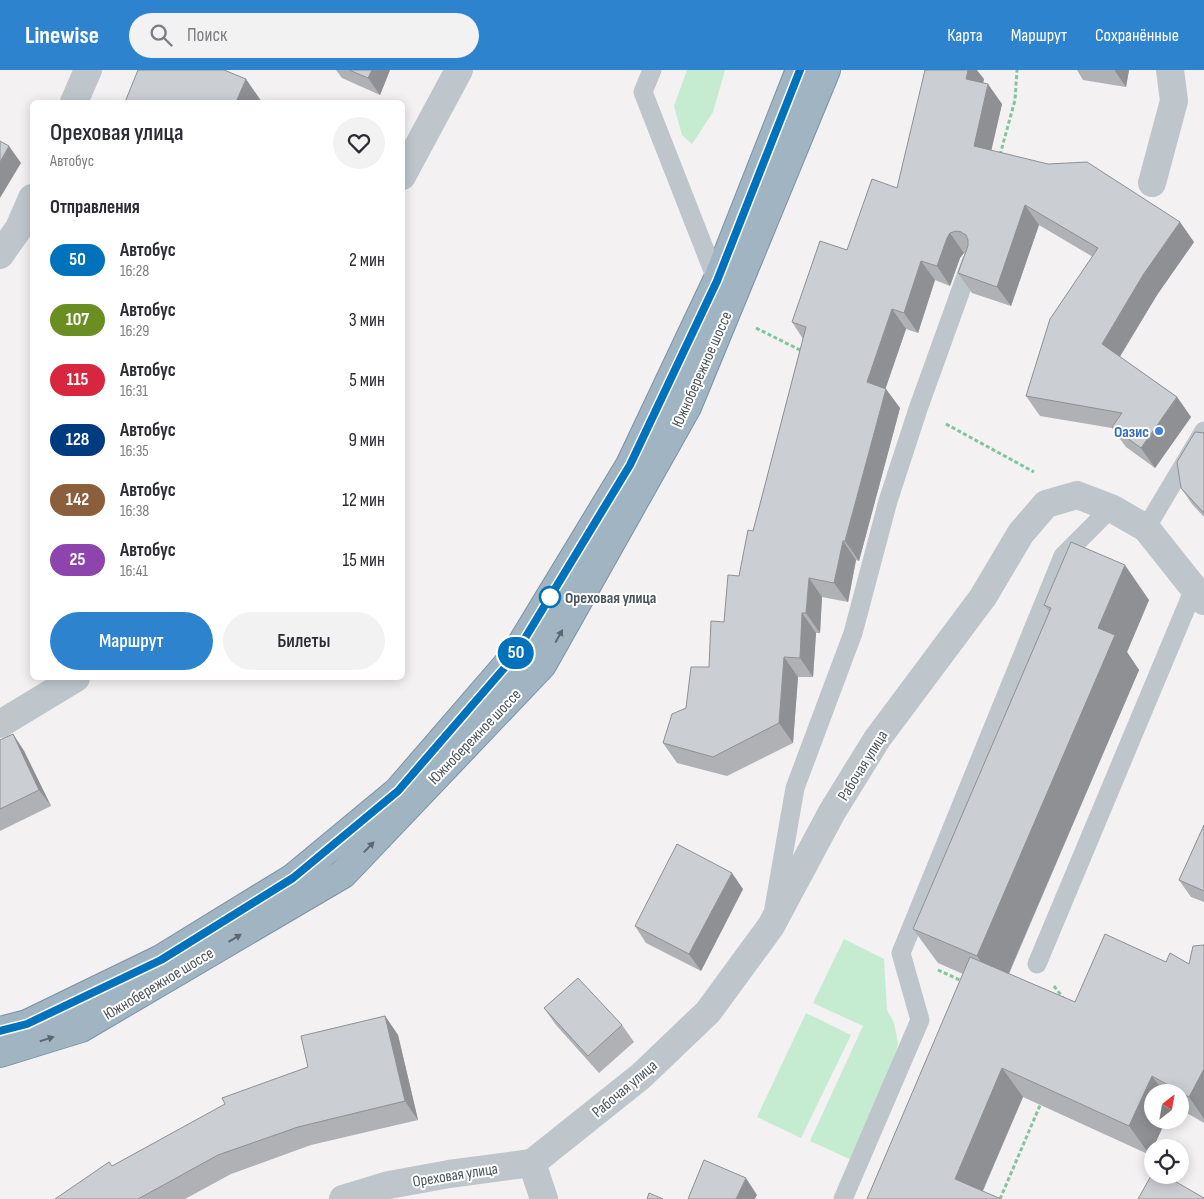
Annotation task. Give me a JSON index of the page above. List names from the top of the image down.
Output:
{
  "streets": {
    "highway": ["Южнобережное шоссе"],
    "street": ["Рабочая улица", "Ореховая улица"]
  },
  "crossings": [
    ["Рабочая улица", "Ореховая улица"]
  ],
  "places": ["Оазис", "Ореховая улица"],
  "lines": ["bus line 50"],
  "north": "top right",
  "page": {
    "header": "Linewise",
    "search": "Поиск",
    "nav": ["Карта", "Маршрут", "Сохранённые"],
    "on_map": "50",
    "heading": [
      ["Ореховая улица", "Автобус"],
      "Отправления"
    ],
    "list": [
      {
        "mark": "50",
        "name": "Автобус",
        "note": "16:28",
        "value": "2 мин"
      },
      {
        "mark": "107",
        "name": "Автобус",
        "note": "16:29",
        "value": "3 мин"
      },
      {
        "mark": "115",
        "name": "Автобус",
        "note": "16:31",
        "value": "5 мин"
      },
      {
        "mark": "128",
        "name": "Автобус",
        "note": "16:35",
        "value": "9 мин"
      },
      {
        "mark": "142",
        "name": "Автобус",
        "note": "16:38",
        "value": "12 мин"
      },
      {
        "mark": "25",
        "name": "Автобус",
        "note": "16:41",
        "value": "15 мин"
      }
    ],
    "buttons": ["Маршрут", "Билеты"]
  }
}
